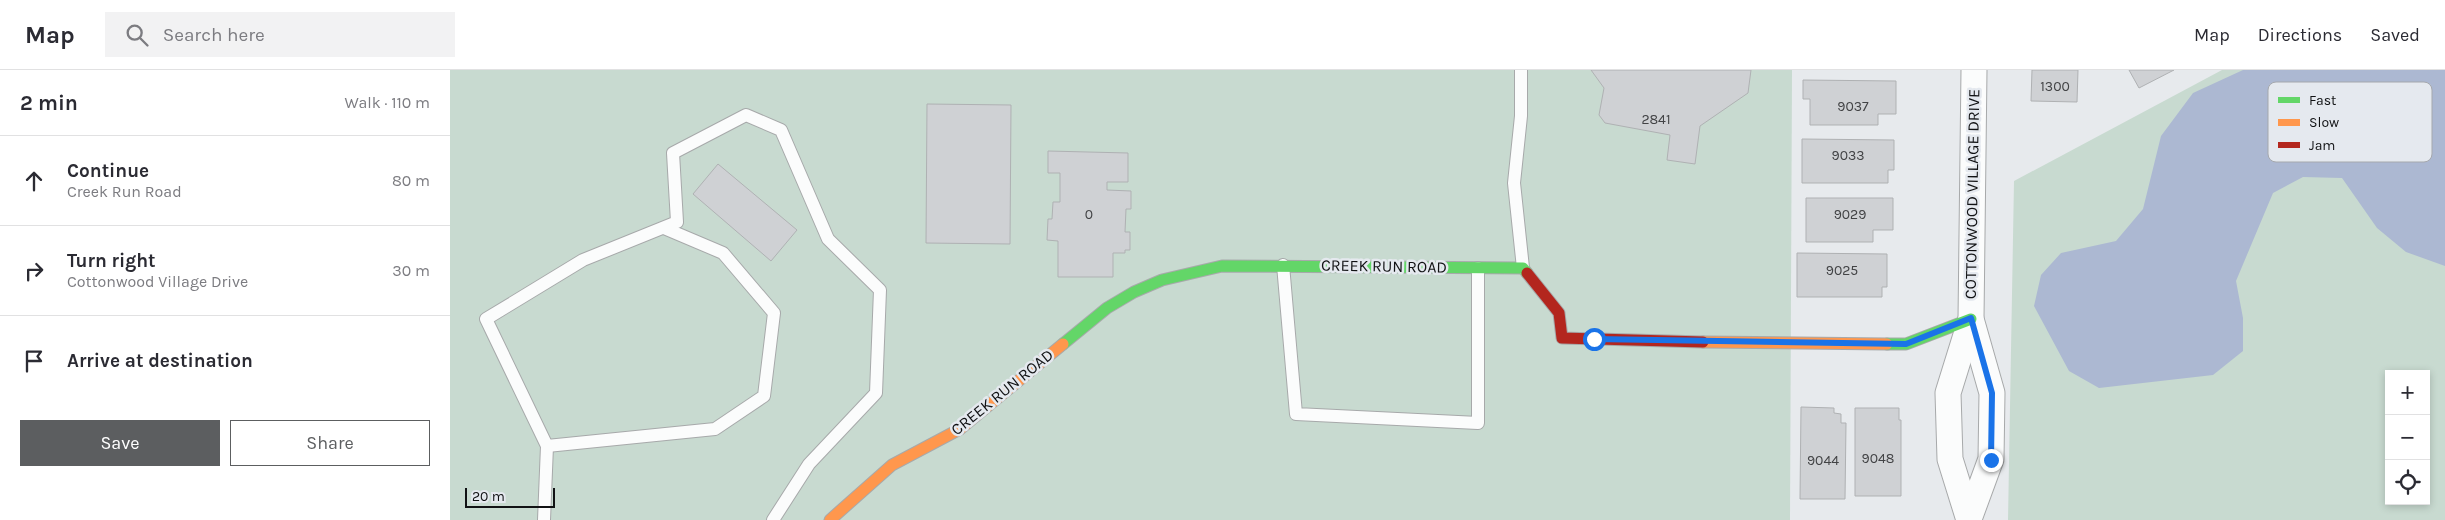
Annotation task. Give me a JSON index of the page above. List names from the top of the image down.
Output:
{
  "streets": {
    "street": ["COTTONWOOD VILLAGE DRIVE", "CREEK RUN ROAD"]
  },
  "house_numbers": [
    "1300",
    "9037",
    "2841",
    "9033",
    "0",
    "9029",
    "9025",
    "9048",
    "9044"
  ],
  "legend": ["Fast", "Slow", "Jam"],
  "scale_bar": "20 m",
  "page": {
    "header": "Map",
    "search": "Search here",
    "nav": ["Map", "Directions", "Saved"],
    "heading": ["2 min", "Walk · 110 m"],
    "list": [
      ["Continue", "Creek Run Road", "80 m"],
      ["Turn right", "Cottonwood Village Drive", "30 m"],
      "Arrive at destination"
    ],
    "map_buttons": ["+", "−"],
    "buttons": ["Save", "Share"],
    "scale": "20 m"
  }
}
